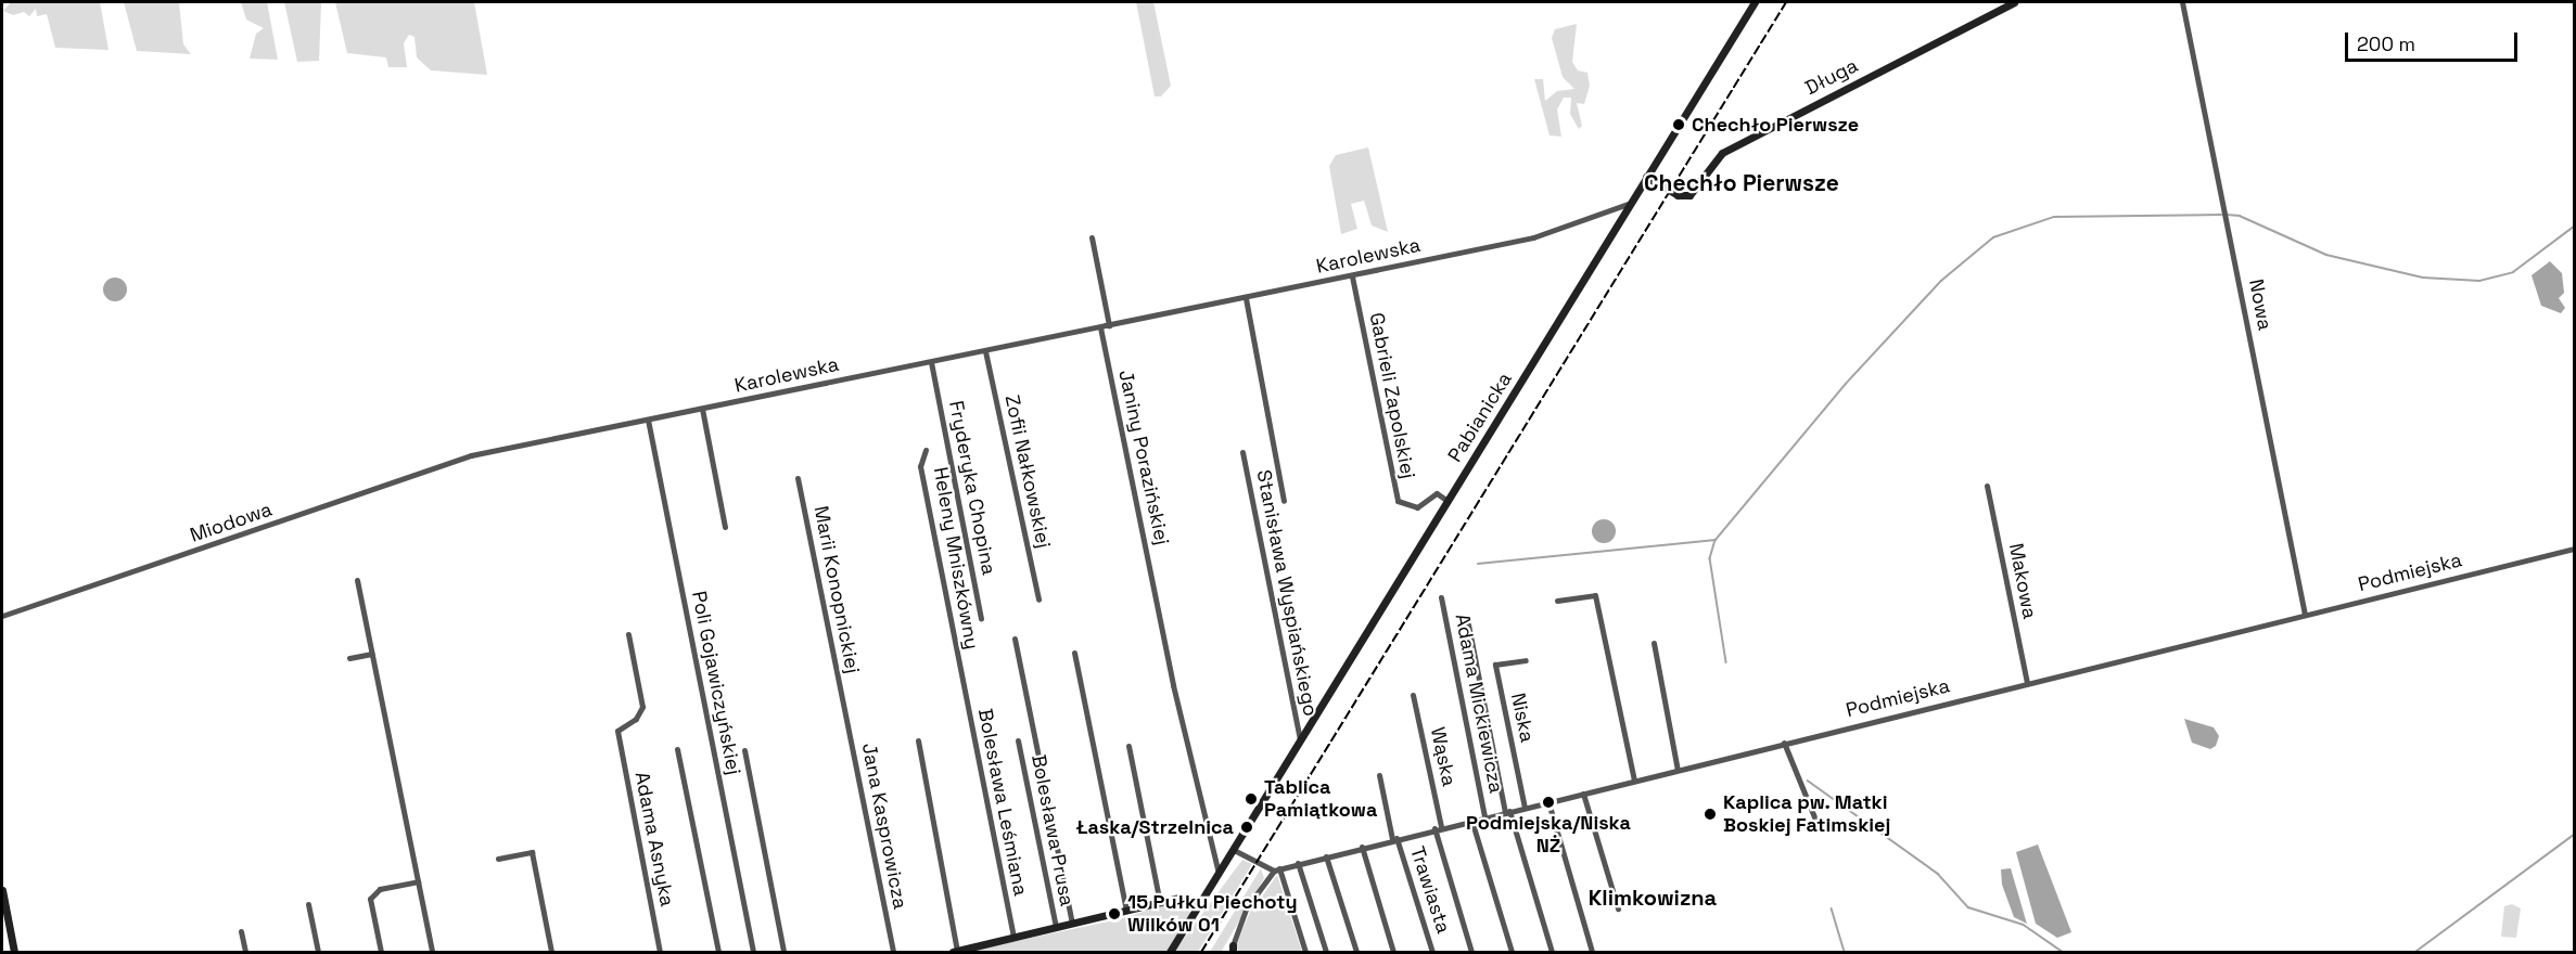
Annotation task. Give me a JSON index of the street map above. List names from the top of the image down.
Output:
{
  "streets": {
    "main road": ["Długa", "Pabianicka"],
    "street": [
      "Karolewska",
      "Nowa",
      "Gabrieli Zapolskiej",
      "Janiny Porazińskiej",
      "Zofii Nałkowskiej",
      "Fryderyka Chopina",
      "Miodowa",
      "Heleny Mniszkówny",
      "Podmiejska",
      "Makowa",
      "Marii Konopnickiej",
      "Stanisława Wyspiańskiego",
      "Poli Gojawiczyńskiej",
      "Adama Mickiewicza",
      "Niska",
      "Wąska",
      "Bolesława Leśmiana",
      "Jana Kasprowicza",
      "Bolesława Prusa",
      "Adama Asnyka",
      "Trawiasta"
    ]
  },
  "crossings": [
    ["Długa", "Pabianicka"],
    ["Karolewska", "Gabrieli Zapolskiej"],
    ["Karolewska", "Pabianicka"],
    ["Karolewska", "Janiny Porazińskiej"],
    ["Karolewska", "Zofii Nałkowskiej"],
    ["Karolewska", "Fryderyka Chopina"],
    ["Karolewska", "Miodowa"],
    ["Karolewska", "Poli Gojawiczyńskiej"],
    ["Nowa", "Podmiejska"],
    ["Gabrieli Zapolskiej", "Pabianicka"],
    ["Pabianicka", "Janiny Porazińskiej"],
    ["Pabianicka", "Stanisława Wyspiańskiego"],
    ["Heleny Mniszkówny", "Bolesława Leśmiana"],
    ["Podmiejska", "Makowa"],
    ["Podmiejska", "Adama Mickiewicza"],
    ["Podmiejska", "Niska"],
    ["Podmiejska", "Wąska"],
    ["Podmiejska", "Trawiasta"],
    ["Marii Konopnickiej", "Jana Kasprowicza"]
  ],
  "districts": ["Chechło Pierwsze", "Klimkowizna"],
  "places": [
    "Chechło Pierwsze",
    "Tablica Pamiątkowa",
    "Podmiejska/Niska NŻ",
    "Kaplica pw. Matki Boskiej Fatimskiej",
    "Łaska/Strzelnica",
    "15 Pułku Piechoty Wilków 01"
  ],
  "scale_bar": "200 m"
}
